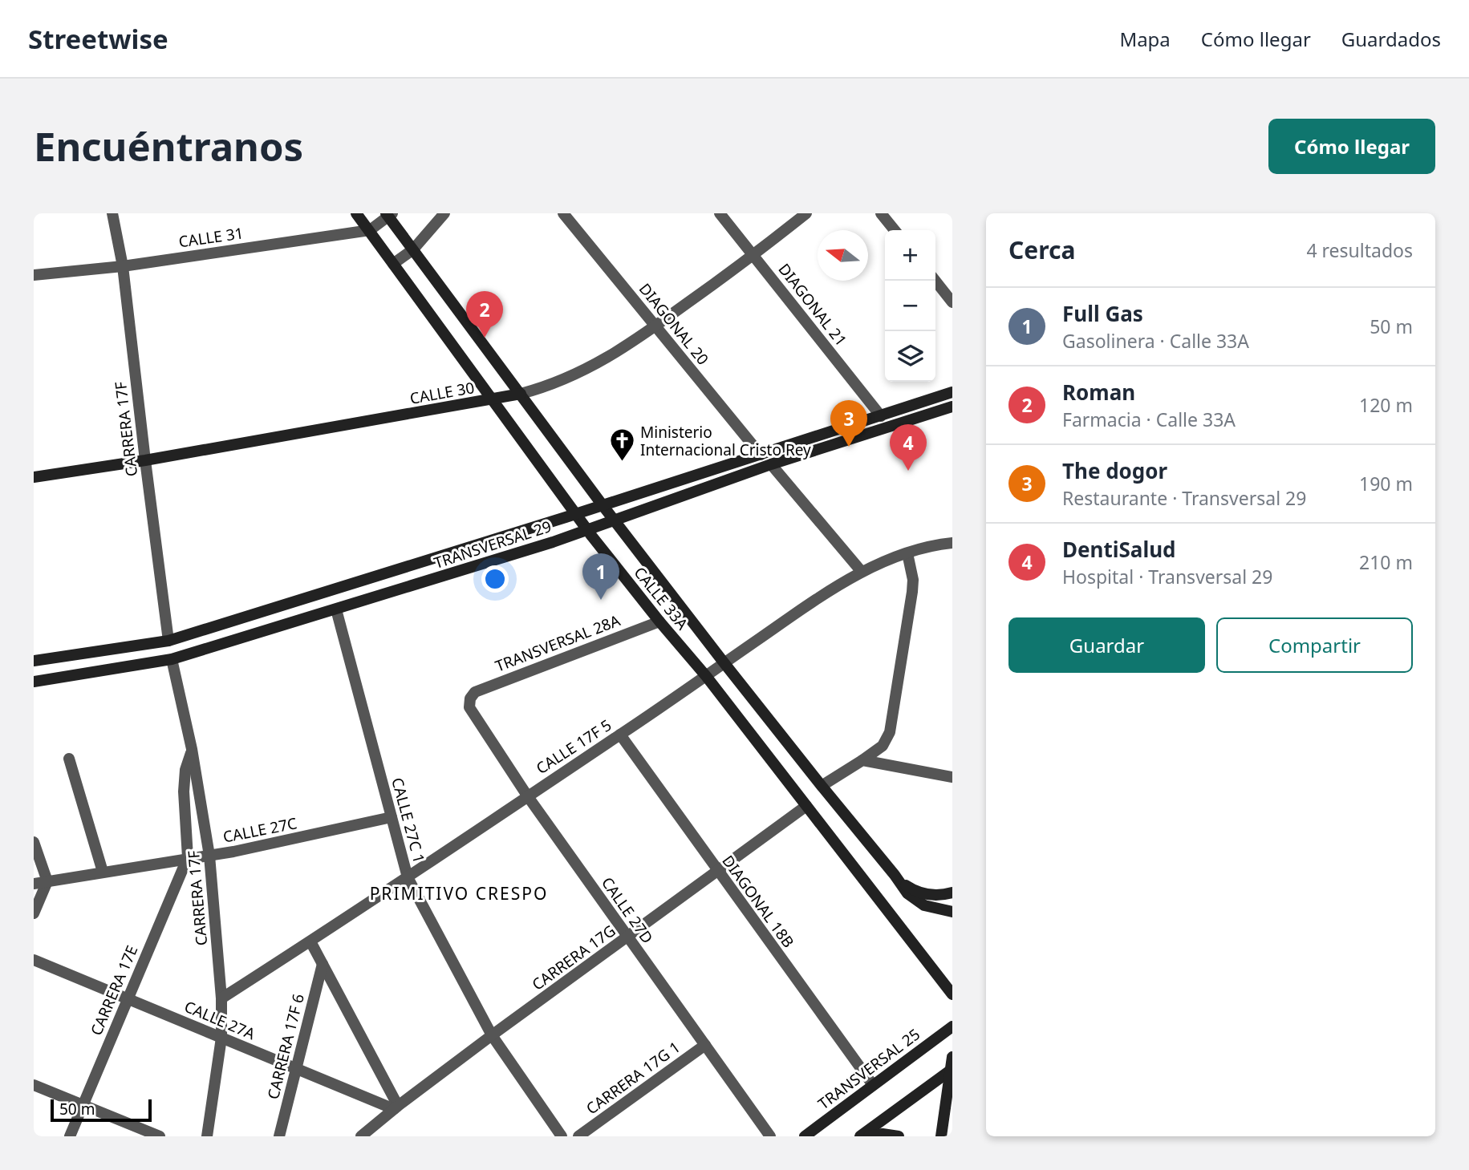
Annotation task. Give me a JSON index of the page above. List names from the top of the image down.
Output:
{
  "streets": {
    "street": [
      "CALLE 31",
      "DIAGONAL 21",
      "DIAGONAL 20",
      "CALLE 30",
      "CARRERA 17F",
      "TRANSVERSAL 29",
      "CALLE 33A",
      "TRANSVERSAL 28A",
      "CALLE 17F 5",
      "CALLE 27C 1",
      "CALLE 27C",
      "DIAGONAL 18B",
      "CALLE 27D",
      "CARRERA 17G",
      "CARRERA 17E",
      "CALLE 27A",
      "CARRERA 17F 6",
      "TRANSVERSAL 25",
      "CARRERA 17G 1"
    ]
  },
  "crossings": [
    ["CALLE 31", "CARRERA 17F"],
    ["CALLE 31", "CALLE 33A"],
    ["DIAGONAL 21", "CALLE 30"],
    ["DIAGONAL 21", "TRANSVERSAL 29"],
    ["DIAGONAL 20", "CALLE 30"],
    ["DIAGONAL 20", "TRANSVERSAL 29"],
    ["CALLE 30", "CARRERA 17F"],
    ["CALLE 30", "CALLE 33A"],
    ["CARRERA 17F", "TRANSVERSAL 29"],
    ["CARRERA 17F", "CALLE 17F 5"],
    ["CARRERA 17F", "CALLE 27C"],
    ["CARRERA 17F", "CALLE 27A"],
    ["TRANSVERSAL 29", "CALLE 33A"],
    ["TRANSVERSAL 29", "CALLE 27C 1"],
    ["CALLE 33A", "TRANSVERSAL 28A"],
    ["CALLE 33A", "CALLE 17F 5"],
    ["CALLE 33A", "CARRERA 17G"],
    ["TRANSVERSAL 28A", "CALLE 27D"],
    ["CALLE 17F 5", "CALLE 27C 1"],
    ["CALLE 17F 5", "DIAGONAL 18B"],
    ["CALLE 17F 5", "CALLE 27D"],
    ["CALLE 27C 1", "CALLE 27C"],
    ["CALLE 27C 1", "CARRERA 17G"],
    ["CALLE 27C", "CARRERA 17E"],
    ["DIAGONAL 18B", "CARRERA 17G"],
    ["DIAGONAL 18B", "TRANSVERSAL 25"],
    ["CALLE 27D", "CARRERA 17G"],
    ["CALLE 27D", "CARRERA 17G 1"],
    ["CARRERA 17G", "CALLE 27A"],
    ["CARRERA 17E", "CALLE 27A"],
    ["CALLE 27A", "CARRERA 17F 6"]
  ],
  "districts": ["PRIMITIVO CRESPO"],
  "places": {
    "church": ["Ministerio Internacional Cristo Rey"]
  },
  "scale_bar": "50 m",
  "north": "left",
  "page": {
    "header": "Streetwise",
    "nav": ["Mapa", "Cómo llegar", "Guardados"],
    "buttons": [
      "Cómo llegar",
      ["Guardar", "Compartir"]
    ],
    "title": "Encuéntranos",
    "heading": ["Cerca", "4 resultados"],
    "map_buttons": ["+", "−"],
    "list": [
      {
        "mark": "1",
        "name": "Full Gas",
        "note": "Gasolinera · Calle 33A",
        "value": "50 m"
      },
      {
        "mark": "2",
        "name": "Roman",
        "note": "Farmacia · Calle 33A",
        "value": "120 m"
      },
      {
        "mark": "3",
        "name": "The dogor",
        "note": "Restaurante · Transversal 29",
        "value": "190 m"
      },
      {
        "mark": "4",
        "name": "DentiSalud",
        "note": "Hospital · Transversal 29",
        "value": "210 m"
      }
    ],
    "pins": [
      "2",
      "3",
      "4",
      "1"
    ],
    "scale": "50 m"
  }
}
